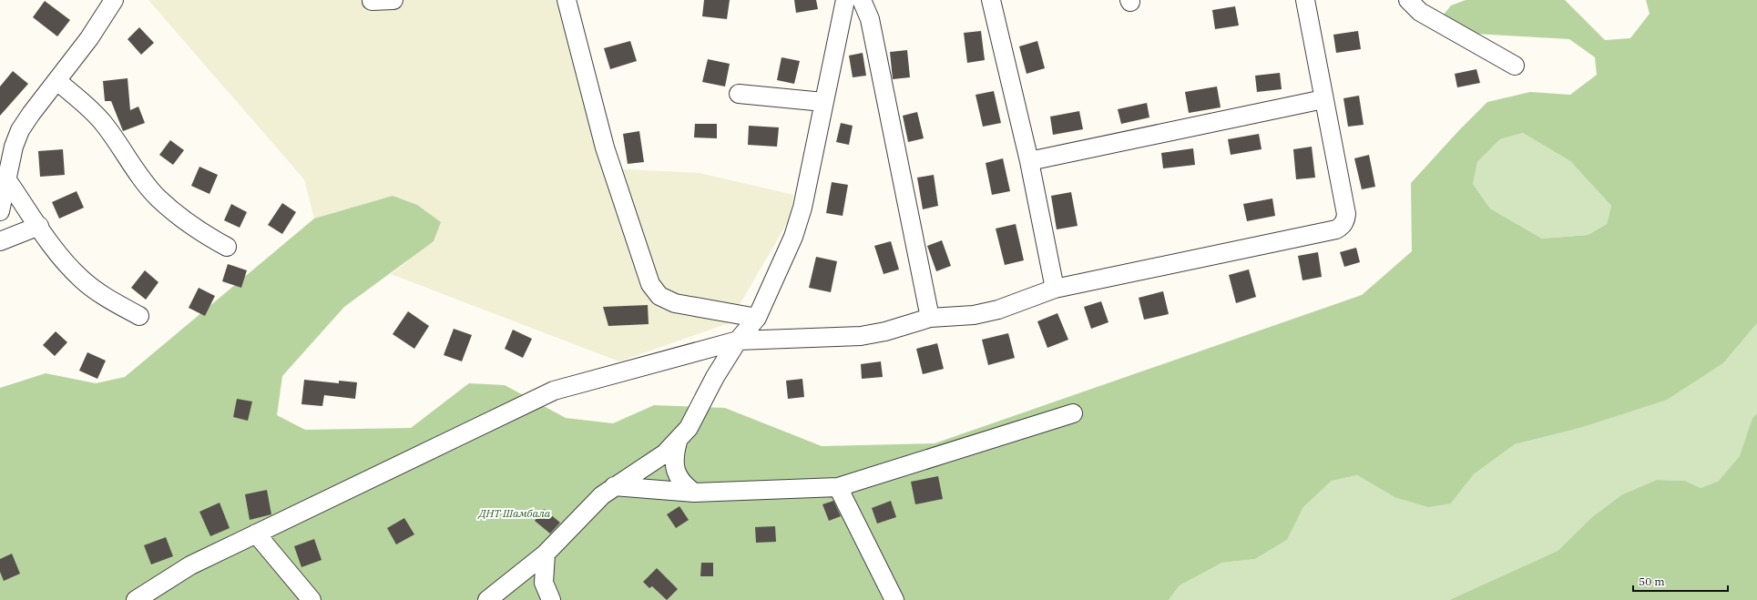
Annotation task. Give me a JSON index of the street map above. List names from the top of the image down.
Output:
{
  "parks": ["ДНТ Шамбала"],
  "scale_bar": "50 m"
}
